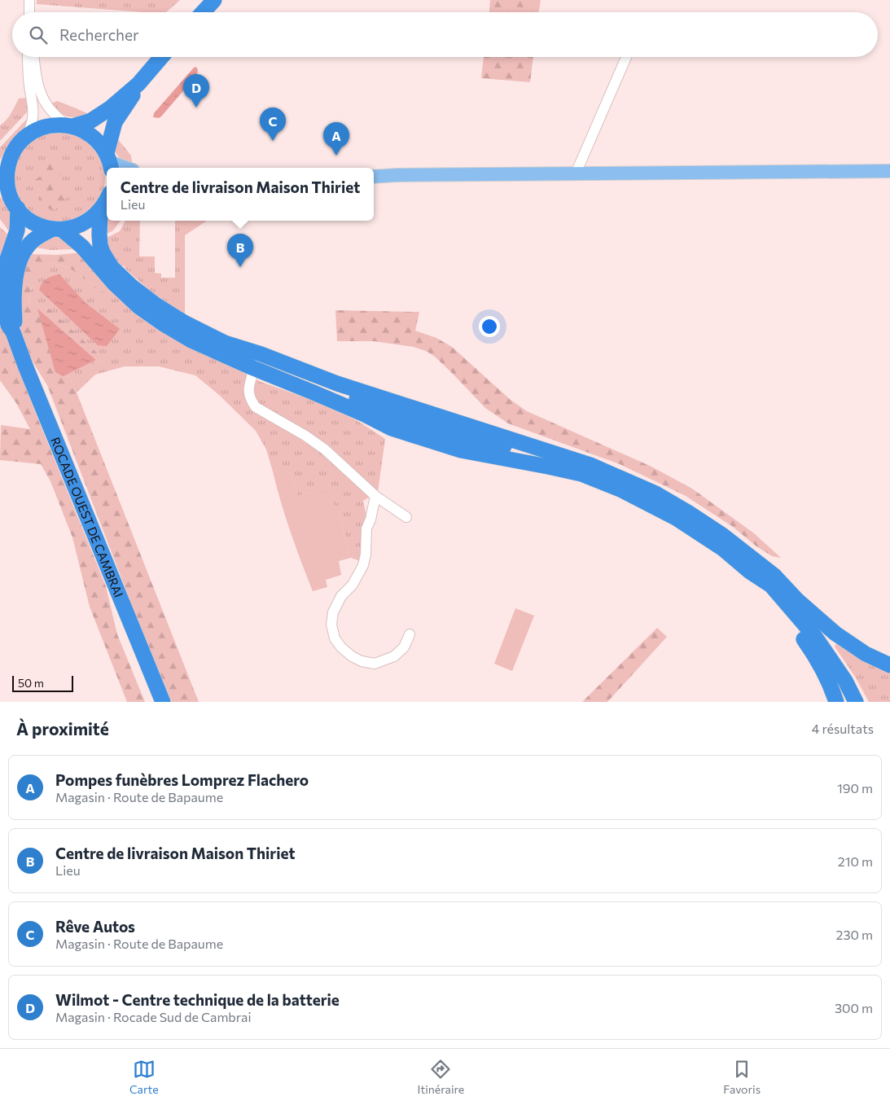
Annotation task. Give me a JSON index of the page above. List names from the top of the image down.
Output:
{
  "streets": {
    "highway": ["ROCADE OUEST DE CAMBRAI"]
  },
  "scale_bar": "50 m",
  "page": {
    "search": "Rechercher",
    "pins": [
      "D",
      "C",
      "A",
      "B"
    ],
    "popup": ["Centre de livraison Maison Thiriet", "Lieu"],
    "scale": "50 m",
    "heading": ["À proximité", "4 résultats"],
    "list": [
      {
        "mark": "A",
        "name": "Pompes funèbres Lomprez Flachero",
        "note": "Magasin · Route de Bapaume",
        "value": "190 m"
      },
      {
        "mark": "B",
        "name": "Centre de livraison Maison Thiriet",
        "note": "Lieu",
        "value": "210 m"
      },
      {
        "mark": "C",
        "name": "Rêve Autos",
        "note": "Magasin · Route de Bapaume",
        "value": "230 m"
      },
      {
        "mark": "D",
        "name": "Wilmot - Centre technique de la batterie",
        "note": "Magasin · Rocade Sud de Cambrai",
        "value": "300 m"
      }
    ],
    "nav": ["Carte", "Itinéraire", "Favoris"]
  }
}
